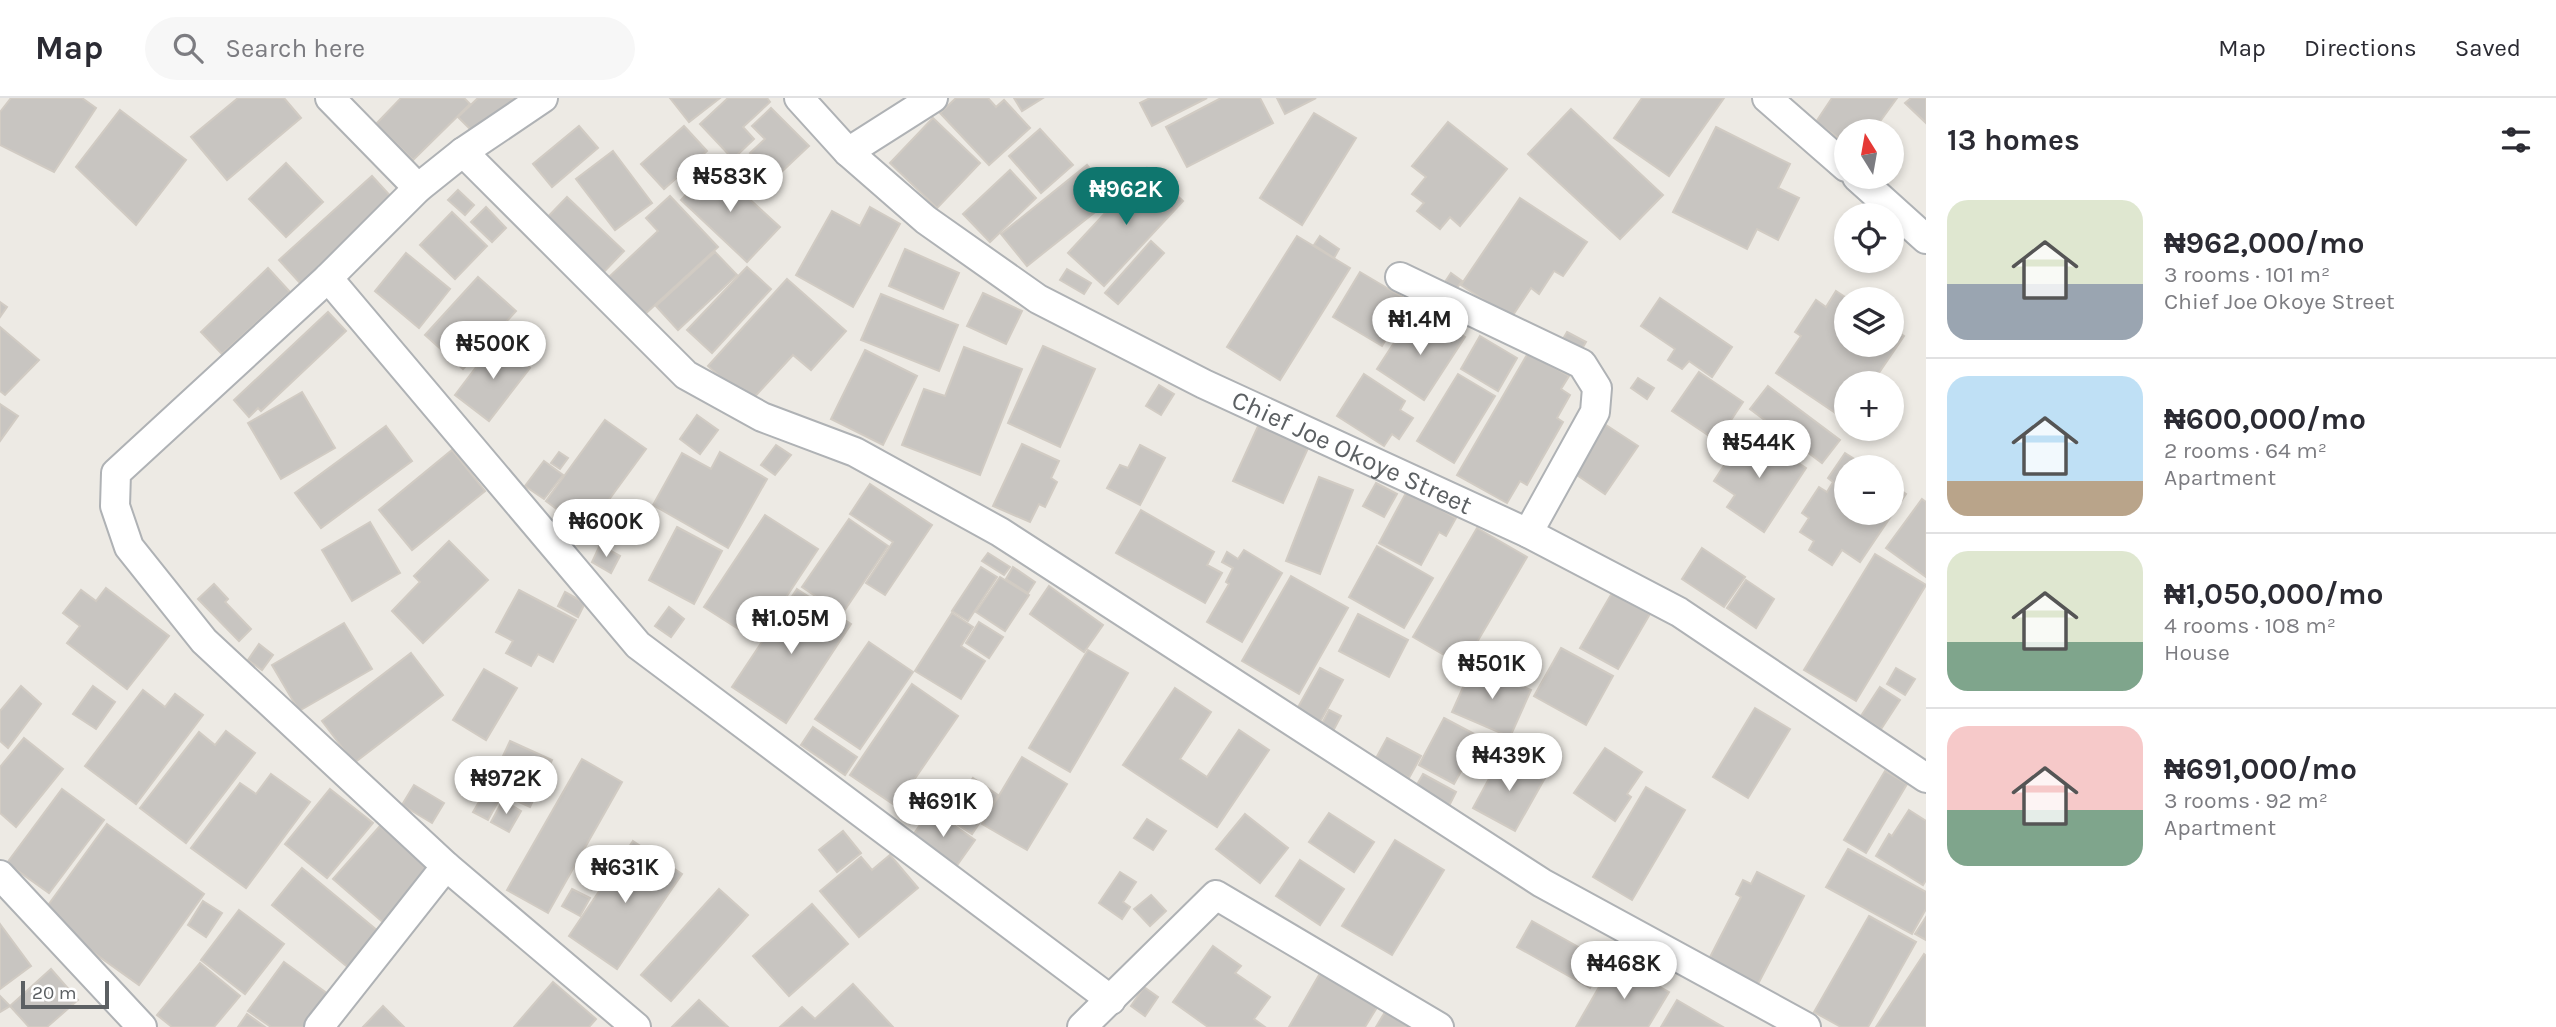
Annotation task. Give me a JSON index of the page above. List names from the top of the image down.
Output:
{
  "streets": {
    "street": ["Chief Joe Okoye Street"]
  },
  "scale_bar": "20 m",
  "north": "top",
  "page": {
    "header": "Map",
    "search": "Search here",
    "nav": ["Map", "Directions", "Saved"],
    "heading": "13 homes",
    "map_buttons": ["+", "−"],
    "price": [
      "₦583K",
      "₦962K",
      "₦1.4M",
      "₦500K",
      "₦544K",
      "₦600K",
      "₦1.05M",
      "₦501K",
      "₦439K",
      "₦972K",
      "₦691K",
      "₦631K",
      "₦468K"
    ],
    "list": [
      {
        "name": "₦962,000/mo",
        "note": "3 rooms · 101 m² · Chief Joe Okoye Street"
      },
      {
        "name": "₦600,000/mo",
        "note": "2 rooms · 64 m² · Apartment"
      },
      {
        "name": "₦1,050,000/mo",
        "note": "4 rooms · 108 m² · House"
      },
      {
        "name": "₦691,000/mo",
        "note": "3 rooms · 92 m² · Apartment"
      }
    ],
    "scale": "20 m"
  }
}
